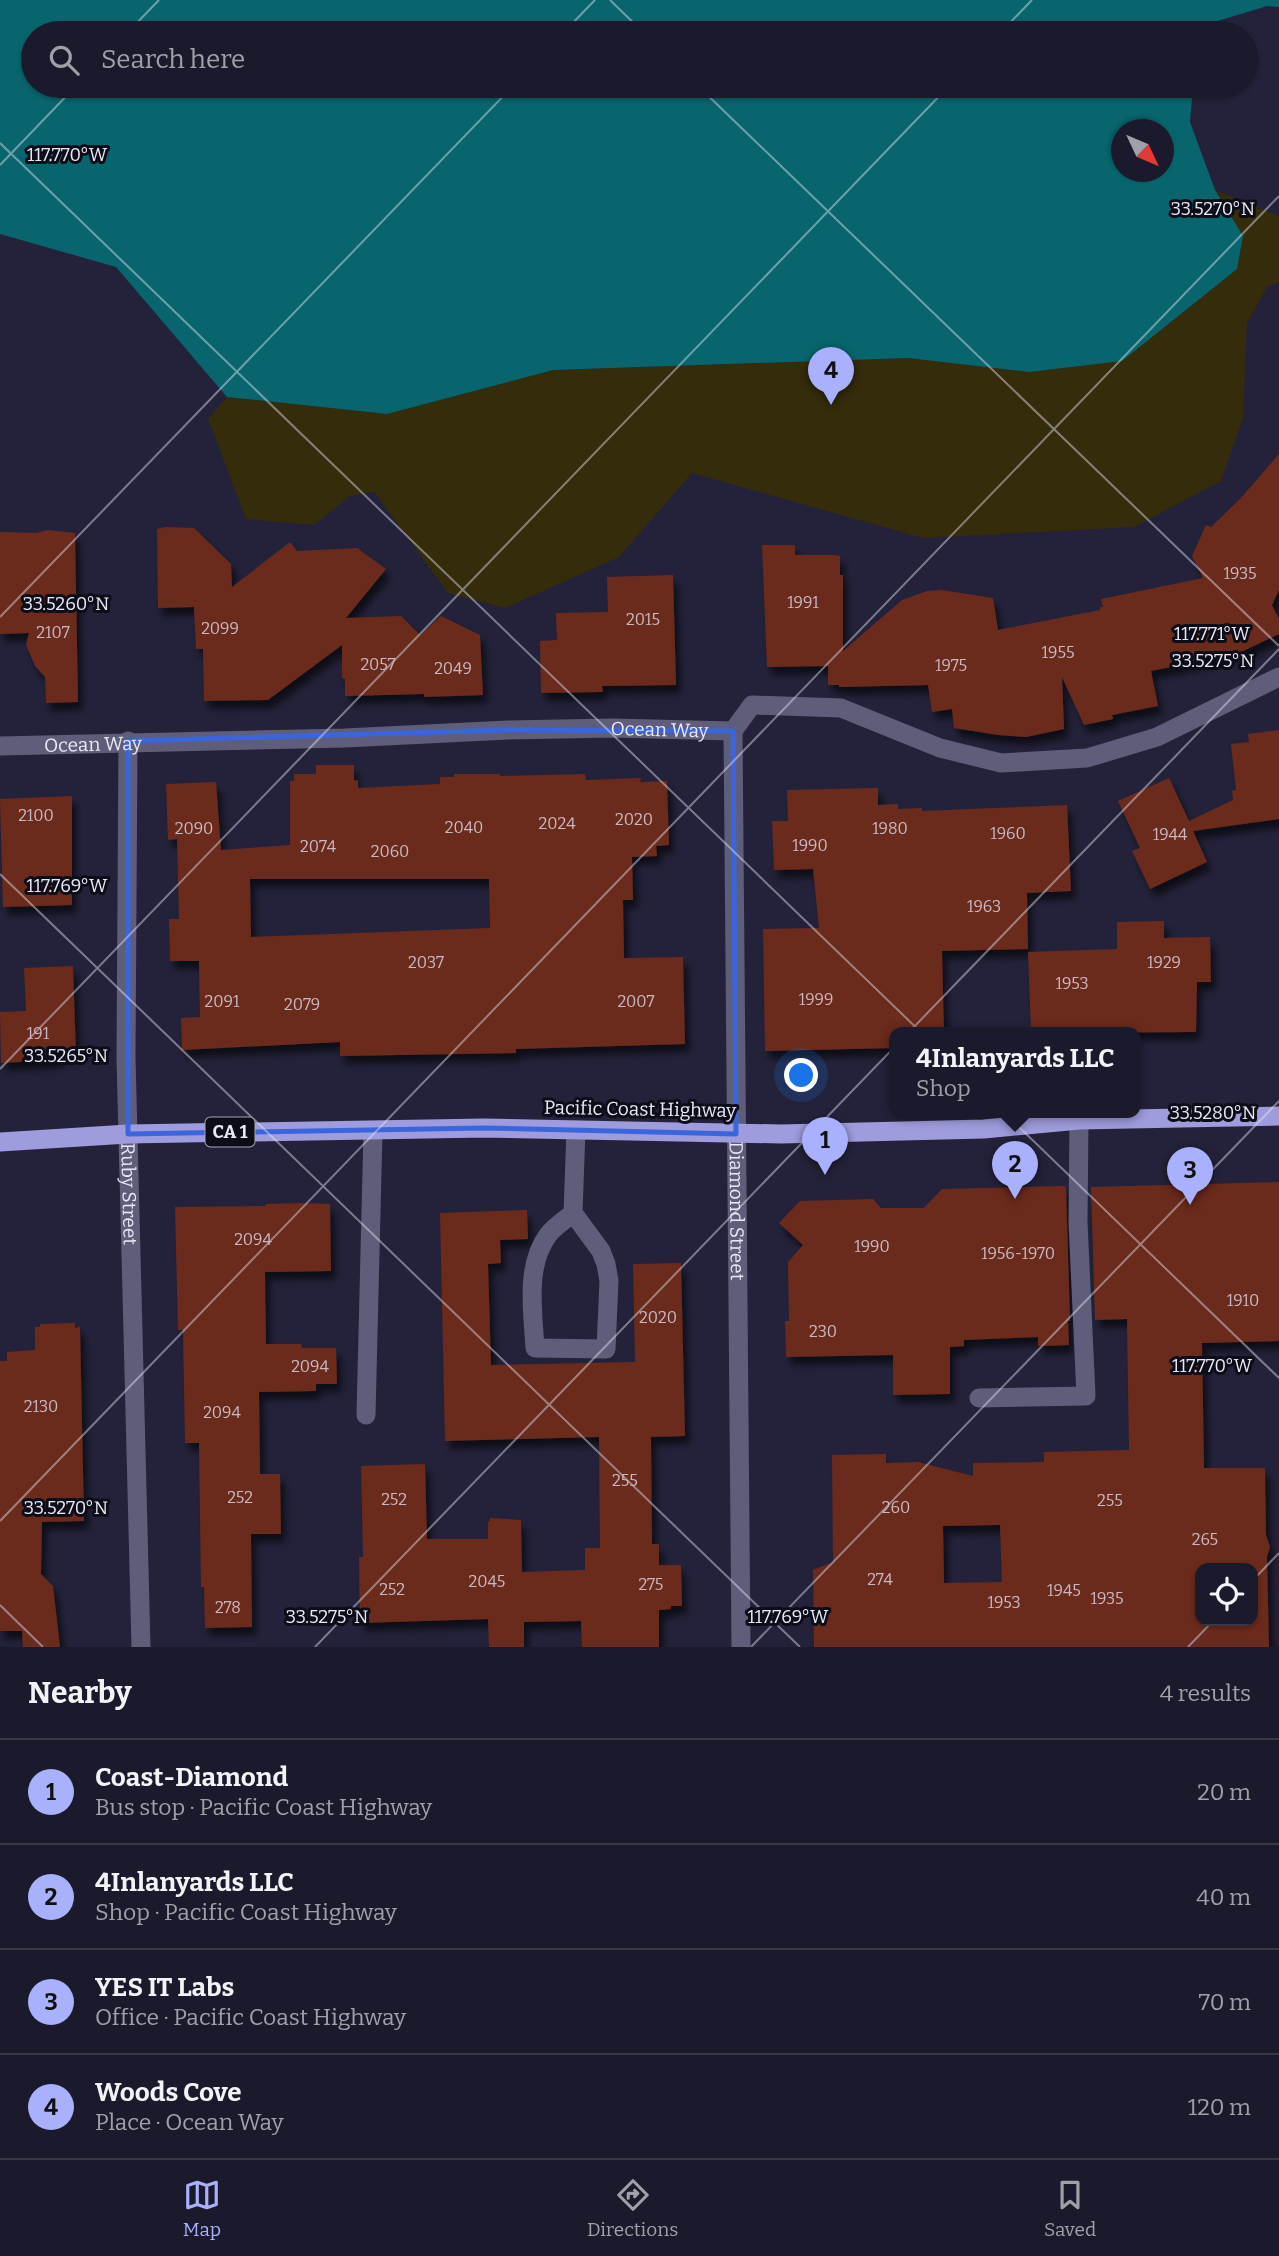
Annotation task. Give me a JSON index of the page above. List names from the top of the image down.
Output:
{
  "streets": {
    "highway": ["Pacific Coast Highway", "CA 1"],
    "street": ["Ocean Way", "Ruby Street", "Diamond Street"]
  },
  "crossings": [
    ["Ocean Way", "Ruby Street"],
    ["Ocean Way", "Diamond Street"],
    ["Pacific Coast Highway", "Ruby Street"],
    ["Pacific Coast Highway", "Diamond Street"]
  ],
  "house_numbers": [
    "1935",
    "1991",
    "2015",
    "2099",
    "2107",
    "1955",
    "2057",
    "1975",
    "2049",
    "2100",
    "2020",
    "2024",
    "2040",
    "2090",
    "1980",
    "1960",
    "1944",
    "1990",
    "2074",
    "2060",
    "1963",
    "2037",
    "1929",
    "1953",
    "1999",
    "2091",
    "2007",
    "2079",
    "191",
    "2094",
    "1990",
    "1956-1970",
    "1910",
    "2020",
    "230",
    "2094",
    "2130",
    "2094",
    "255",
    "252",
    "252",
    "255",
    "260",
    "265",
    "274",
    "2045",
    "275",
    "252",
    "1945",
    "1935",
    "1953",
    "278"
  ],
  "north": "bottom right",
  "page": {
    "search": "Search here",
    "pins": [
      "4",
      "1",
      "2",
      "3"
    ],
    "popup": ["4Inlanyards LLC", "Shop"],
    "heading": ["Nearby", "4 results"],
    "list": [
      {
        "mark": "1",
        "name": "Coast-Diamond",
        "note": "Bus stop · Pacific Coast Highway",
        "value": "20 m"
      },
      {
        "mark": "2",
        "name": "4Inlanyards LLC",
        "note": "Shop · Pacific Coast Highway",
        "value": "40 m"
      },
      {
        "mark": "3",
        "name": "YES IT Labs",
        "note": "Office · Pacific Coast Highway",
        "value": "70 m"
      },
      {
        "mark": "4",
        "name": "Woods Cove",
        "note": "Place · Ocean Way",
        "value": "120 m"
      }
    ],
    "nav": ["Map", "Directions", "Saved"]
  },
  "coordinates": [
    "117.770°W",
    "33.5270°N",
    "33.5260°N",
    "117.771°W",
    "33.5275°N",
    "117.769°W",
    "33.5265°N",
    "33.5280°N"
  ]
}
